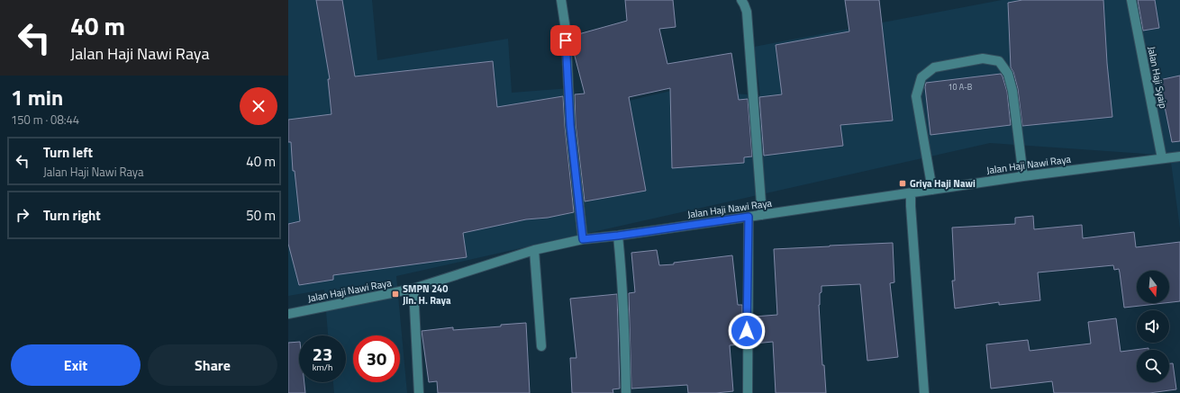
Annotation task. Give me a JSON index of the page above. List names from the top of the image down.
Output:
{
  "streets": {
    "street": ["Jalan Haji Syaip", "Jalan Haji Nawi Raya"]
  },
  "crossings": [
    ["Jalan Haji Syaip", "Jalan Haji Nawi Raya"]
  ],
  "places": {
    "transit": ["Griya Haji Nawi", "SMPN 240 Jln. H. Raya"]
  },
  "house_numbers": ["10 A-B"],
  "north": "bottom",
  "page": {
    "turn": ["40 m", "Jalan Haji Nawi Raya"],
    "heading": ["1 min", "150 m · 08:44"],
    "list": [
      {
        "name": "Turn left",
        "note": "Jalan Haji Nawi Raya",
        "value": "40 m"
      },
      {
        "name": "Turn right",
        "value": "50 m"
      }
    ],
    "speed": "23 km/h",
    "limit": "30",
    "buttons": ["Exit", "Share"]
  }
}
